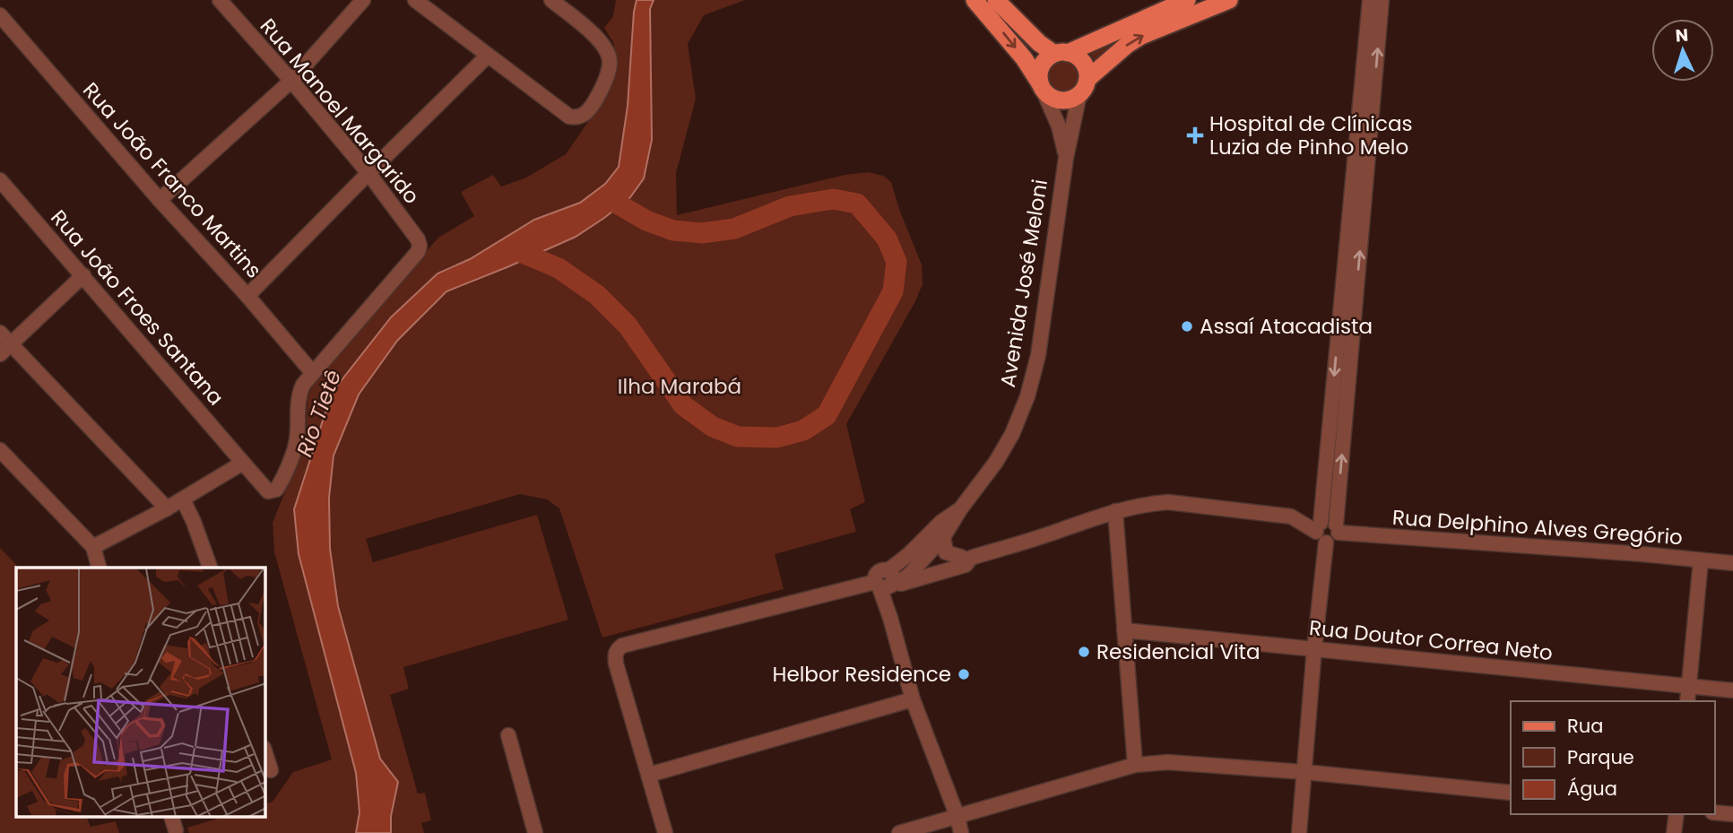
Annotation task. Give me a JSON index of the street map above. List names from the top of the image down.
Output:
{
  "streets": {
    "main road": ["Avenida José Meloni"],
    "street": [
      "Rua Manoel Margarido",
      "Rua João Franco Martins",
      "Rua João Froes Santana",
      "Rua Delphino Alves Gregório",
      "Rua Doutor Correa Neto"
    ]
  },
  "crossings": [
    ["Rua Manoel Margarido", "Rua João Franco Martins"],
    ["Rua Manoel Margarido", "Rua João Froes Santana"],
    ["Rua João Franco Martins", "Rua João Froes Santana"]
  ],
  "water": ["Rio Tietê"],
  "parks": ["Ilha Marabá"],
  "places": {
    "health": ["Hospital de Clínicas Luzia de Pinho Melo"],
    "other": ["Assaí Atacadista", "Residencial Vita", "Helbor Residence"]
  },
  "legend": ["Rua", "Parque", "Água"],
  "north": "top"
}
